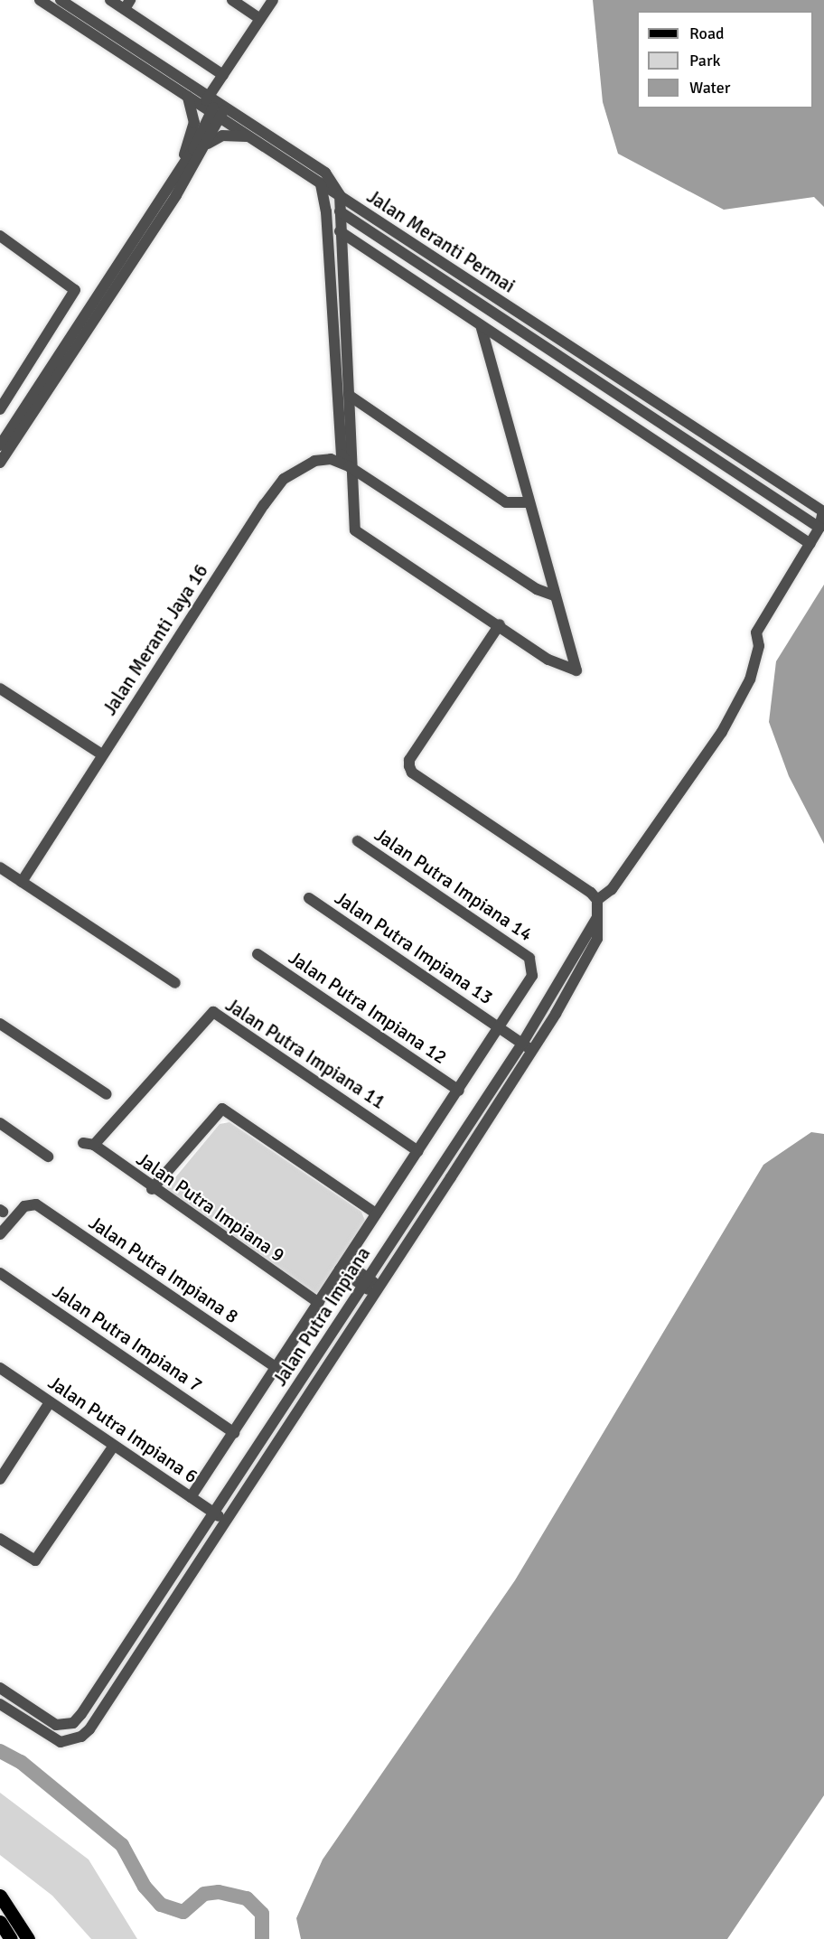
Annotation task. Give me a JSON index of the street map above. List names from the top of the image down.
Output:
{
  "streets": {
    "street": [
      "Jalan Meranti Permai",
      "Jalan Meranti Jaya 16",
      "Jalan Putra Impiana 14",
      "Jalan Putra Impiana 13",
      "Jalan Putra Impiana 12",
      "Jalan Putra Impiana 11",
      "Jalan Putra Impiana 9",
      "Jalan Putra Impiana 8",
      "Jalan Putra Impiana",
      "Jalan Putra Impiana 7",
      "Jalan Putra Impiana 6"
    ]
  },
  "crossings": [
    ["Jalan Putra Impiana 14", "Jalan Putra Impiana 13"],
    ["Jalan Putra Impiana 13", "Jalan Putra Impiana"],
    ["Jalan Putra Impiana 11", "Jalan Putra Impiana 9"],
    ["Jalan Putra Impiana", "Jalan Putra Impiana 6"]
  ],
  "legend": ["Road", "Park", "Water"]
}
